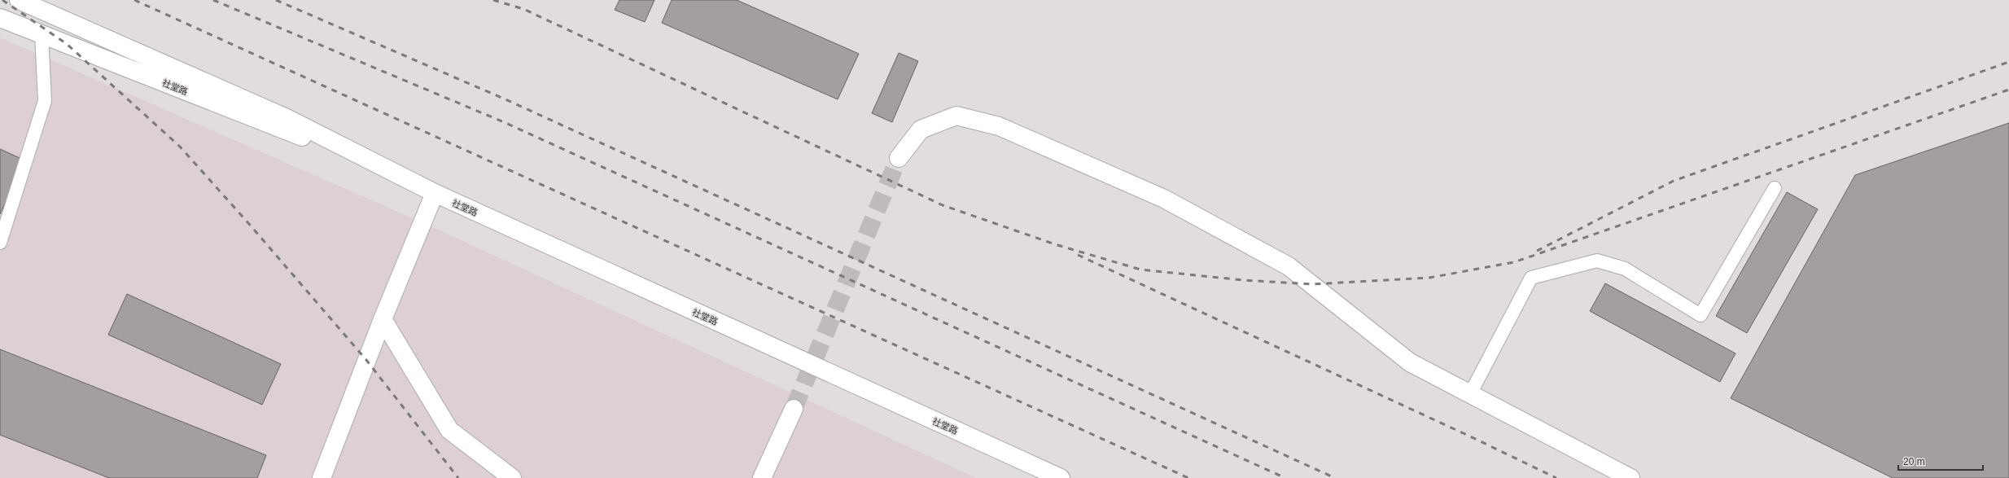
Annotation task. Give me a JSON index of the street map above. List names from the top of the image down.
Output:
{
  "streets": {
    "main road": ["社堂路"]
  },
  "scale_bar": "20 m"
}
